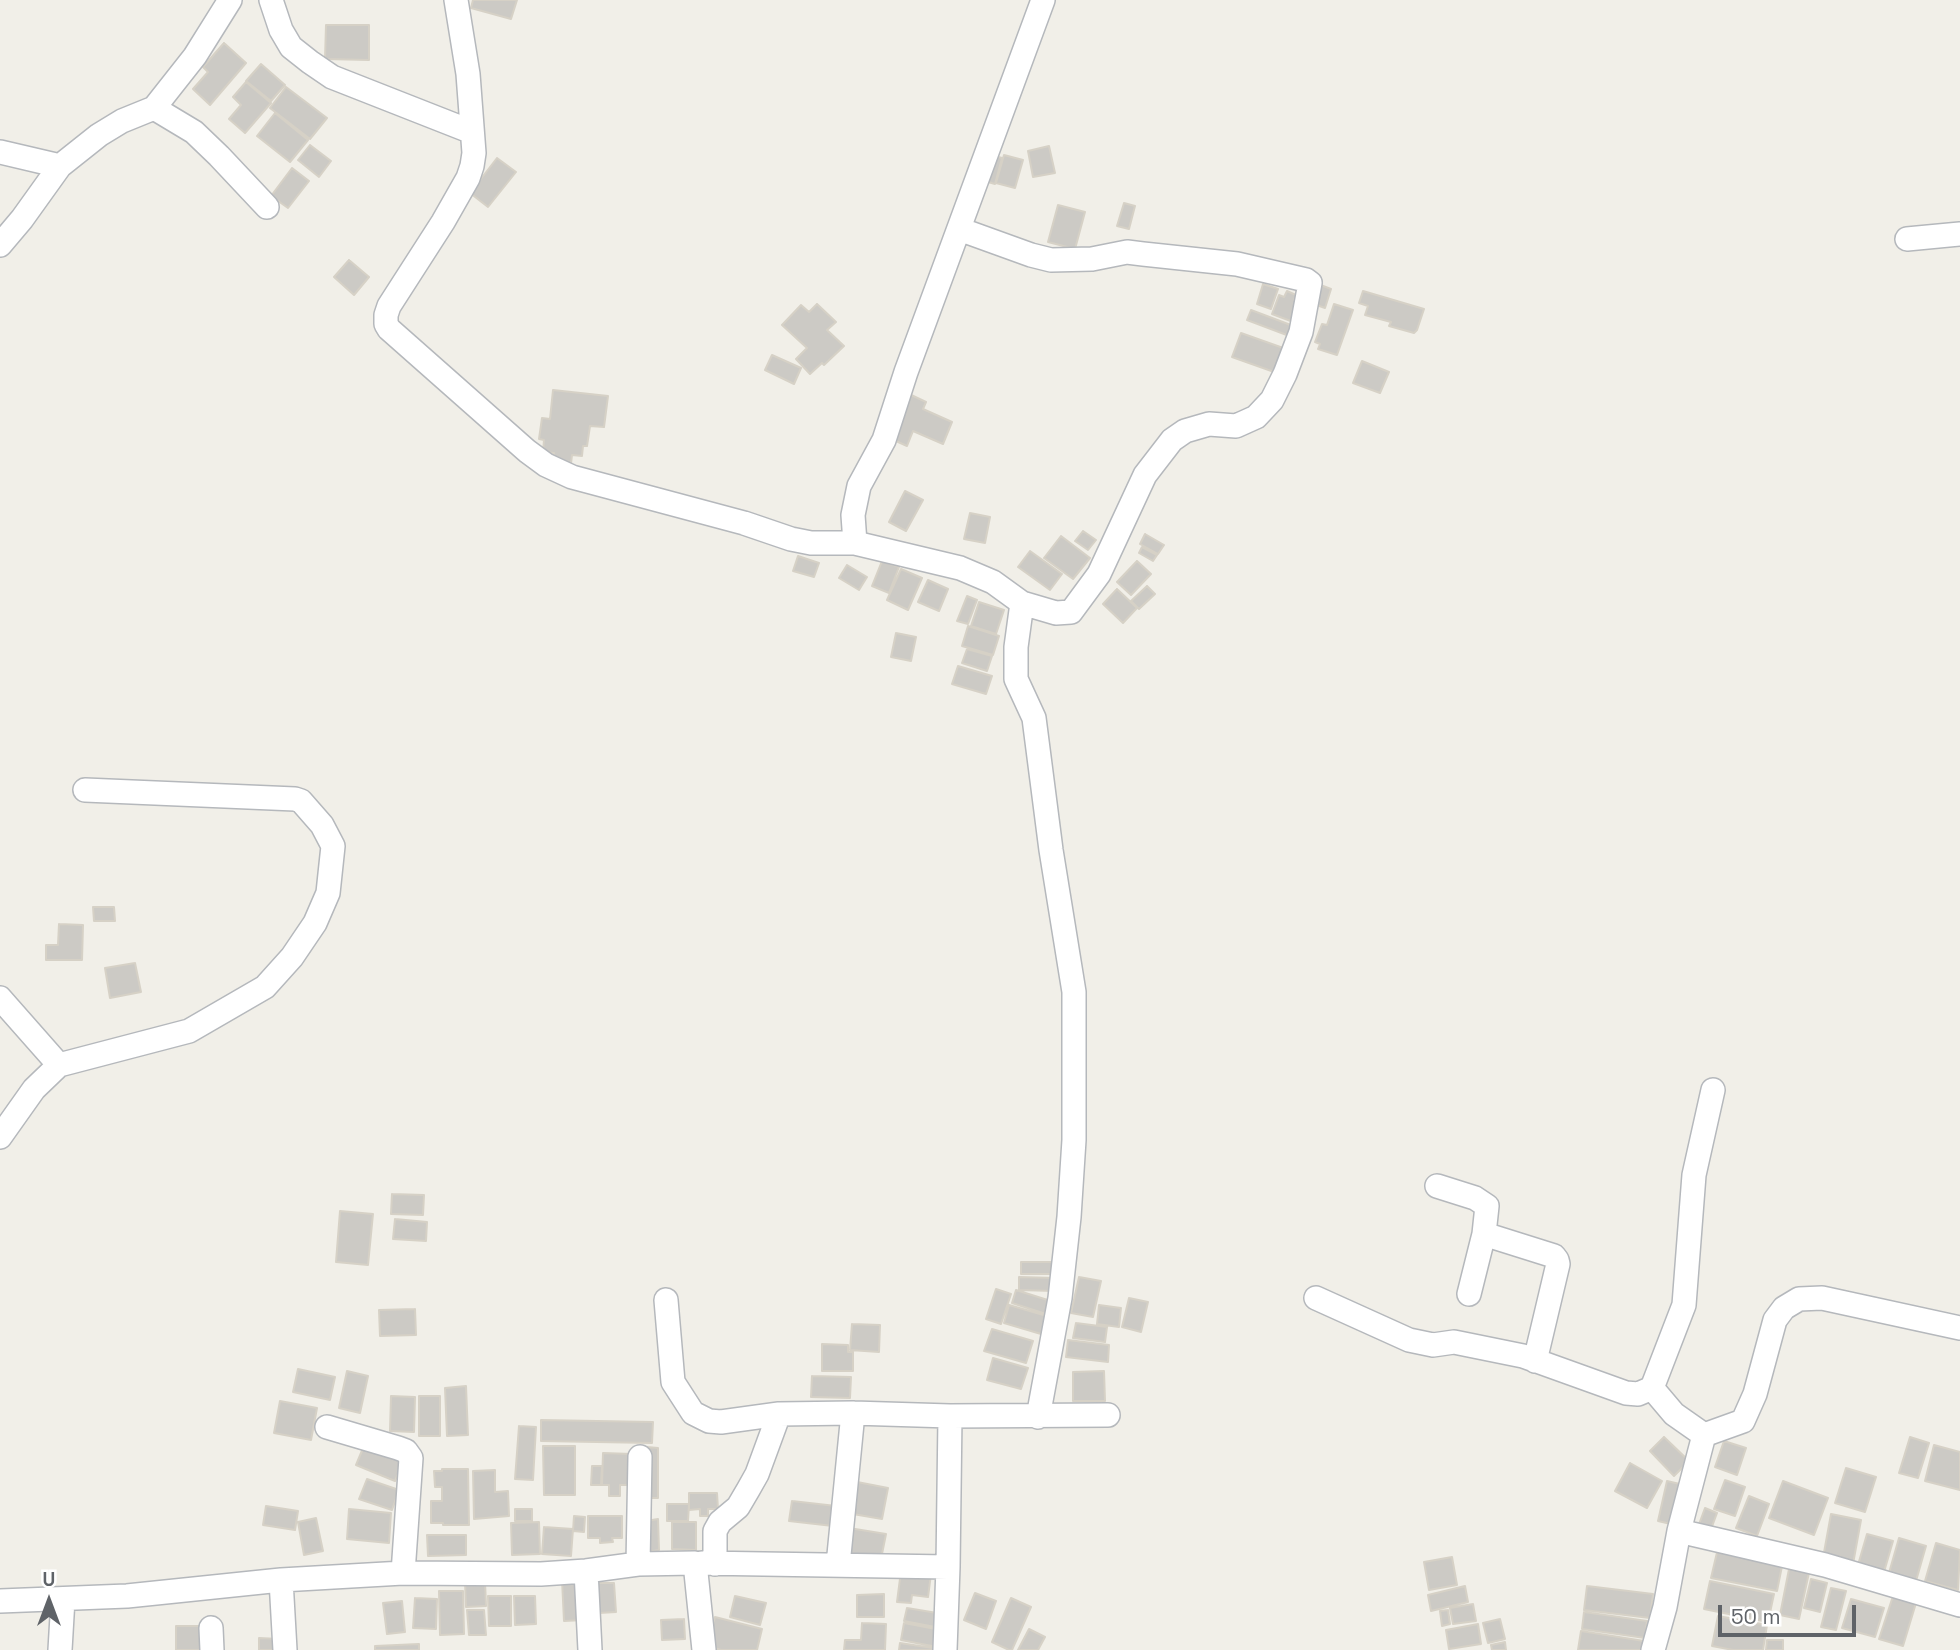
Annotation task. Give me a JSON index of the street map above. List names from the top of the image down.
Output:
{
  "scale_bar": "50 m",
  "north": "top"
}
